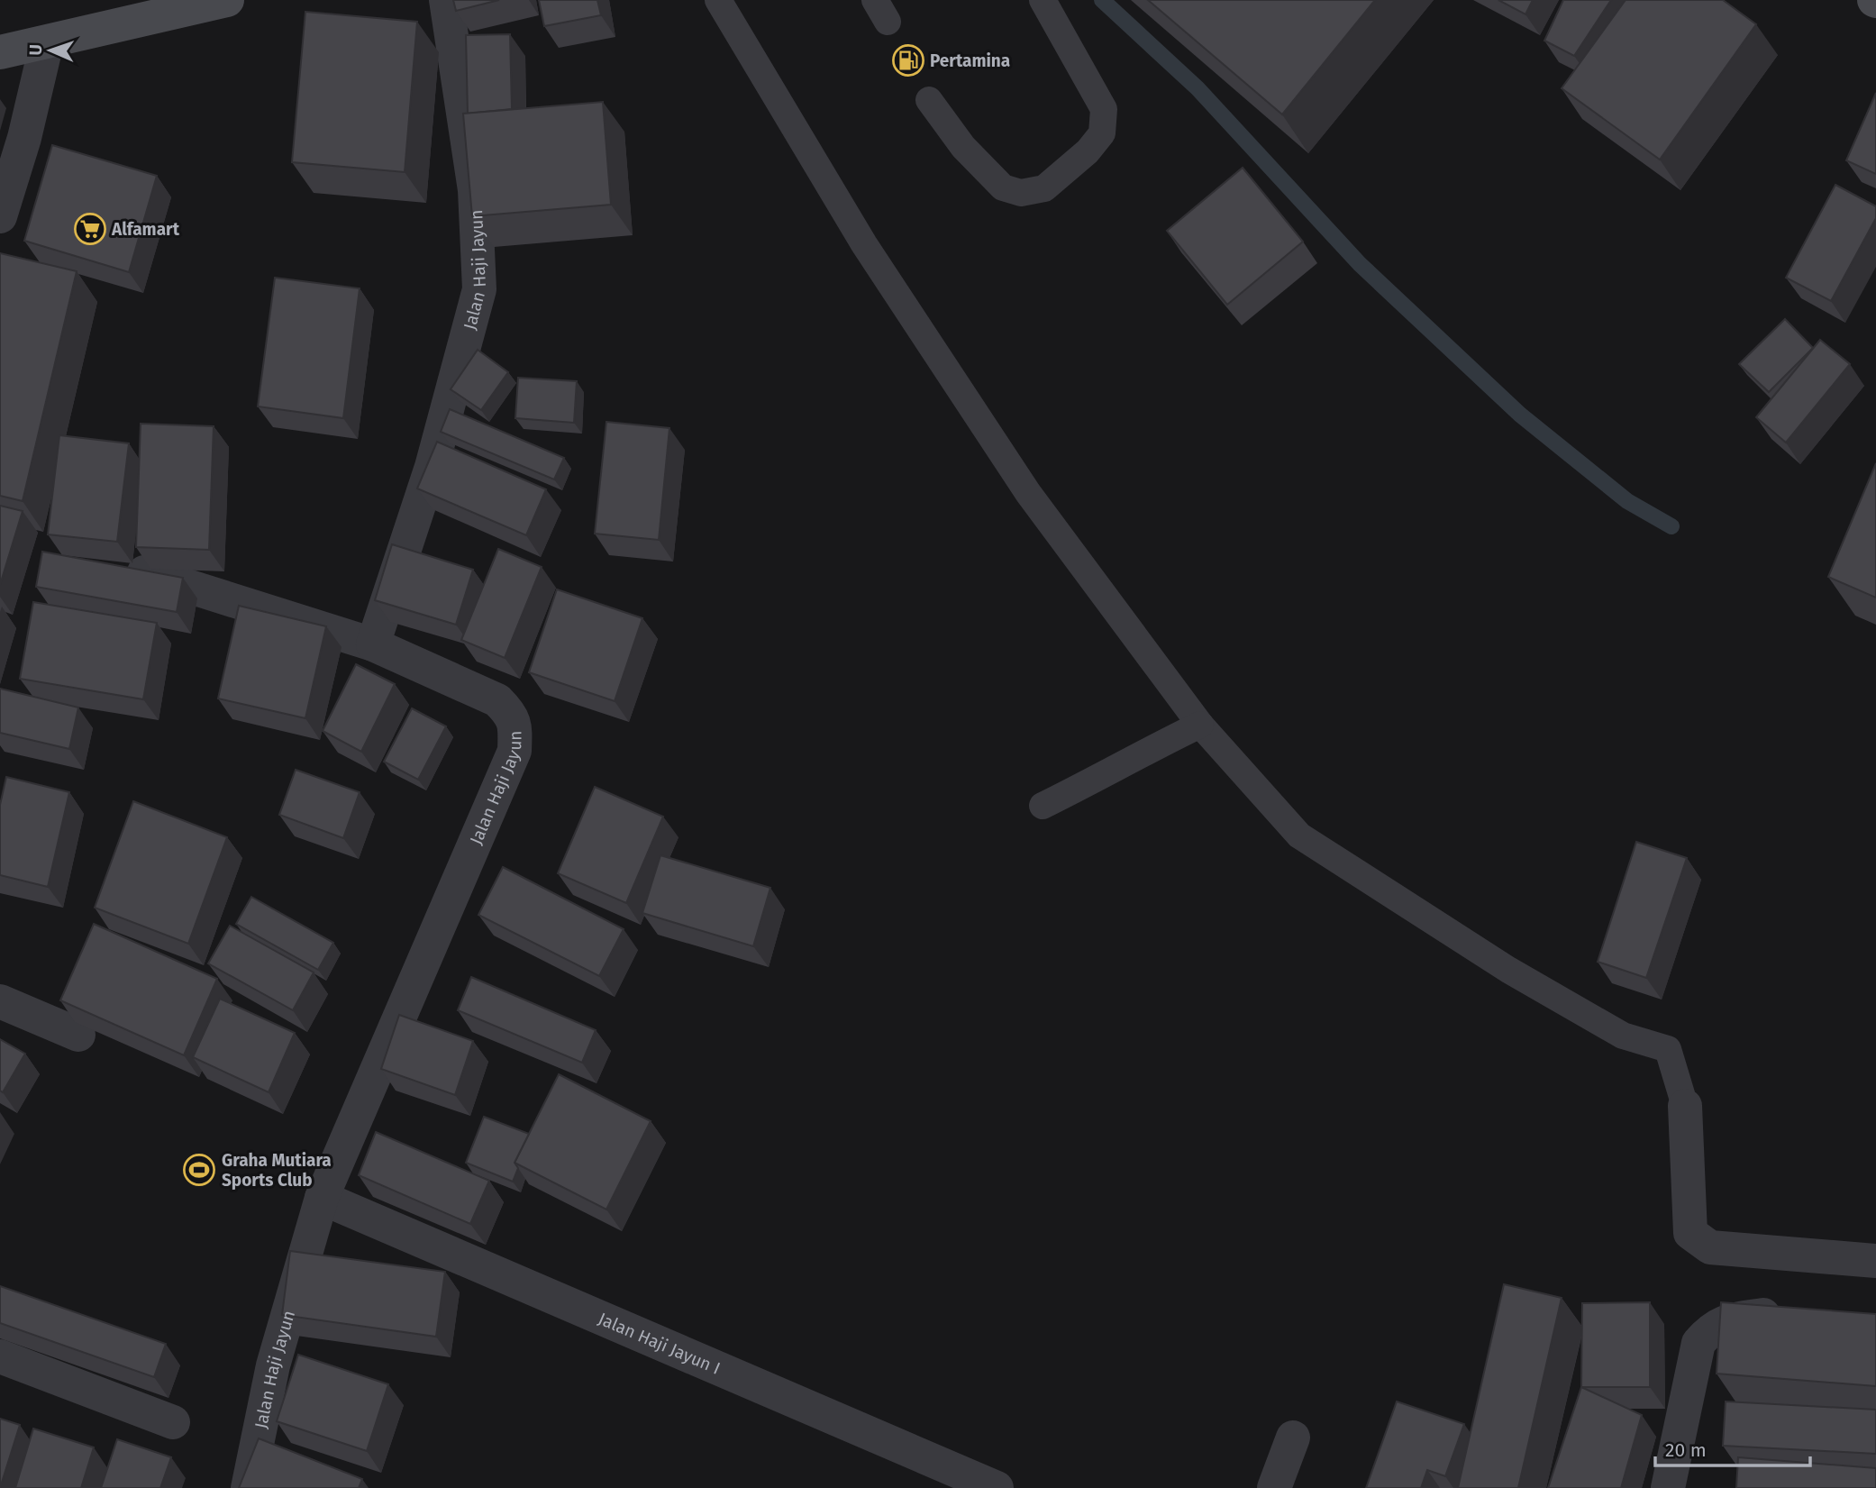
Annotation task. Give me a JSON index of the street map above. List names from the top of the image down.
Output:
{
  "streets": {
    "street": ["Jalan Haji Jayun", "Jalan Haji Jayun I"]
  },
  "crossings": [
    ["Jalan Haji Jayun", "Jalan Haji Jayun I"]
  ],
  "places": {
    "fuel station": ["Pertamina"],
    "supermarket": ["Alfamart"],
    "sports": ["Graha Mutiara Sports Club"]
  },
  "scale_bar": "20 m",
  "north": "left"
}
